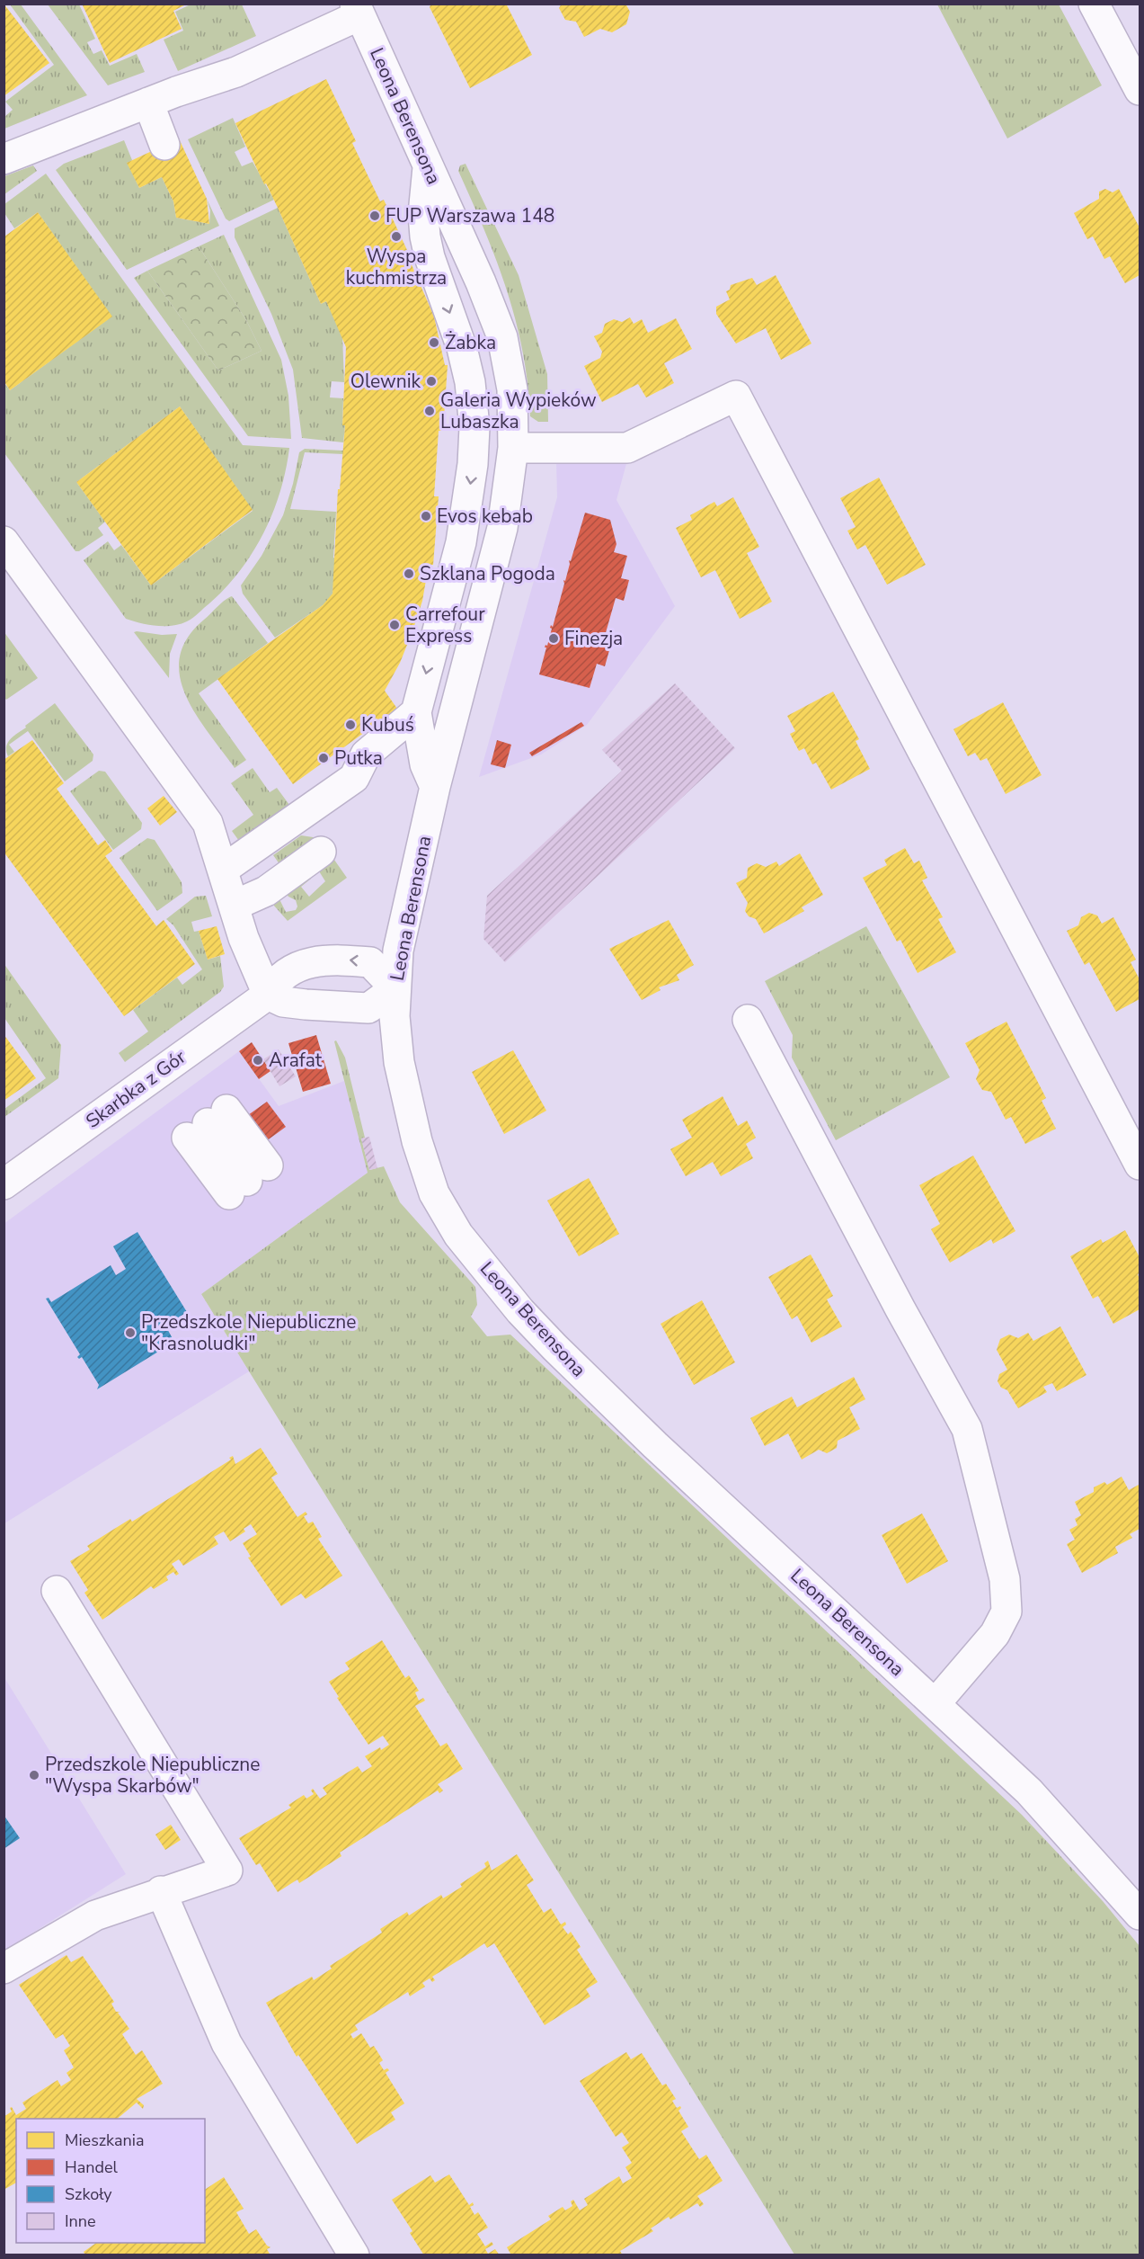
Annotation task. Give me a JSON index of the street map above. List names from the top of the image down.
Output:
{
  "streets": {
    "street": ["Leona Berensona", "Skarbka z Gór"]
  },
  "crossings": [
    ["Leona Berensona", "Skarbka z Gór"]
  ],
  "places": [
    "FUP Warszawa 148",
    "Wyspa kuchmistrza",
    "Żabka",
    "Olewnik",
    "Galeria Wypieków Lubaszka",
    "Evos kebab",
    "Szklana Pogoda",
    "Carrefour Express",
    "Finezja",
    "Kubuś",
    "Putka",
    "Arafat",
    "Przedszkole Niepubliczne \"Krasnoludki\"",
    "Przedszkole Niepubliczne \"Wyspa Skarbów\""
  ],
  "legend": [
    "Mieszkania",
    "Handel",
    "Szkoły",
    "Inne"
  ]
}
